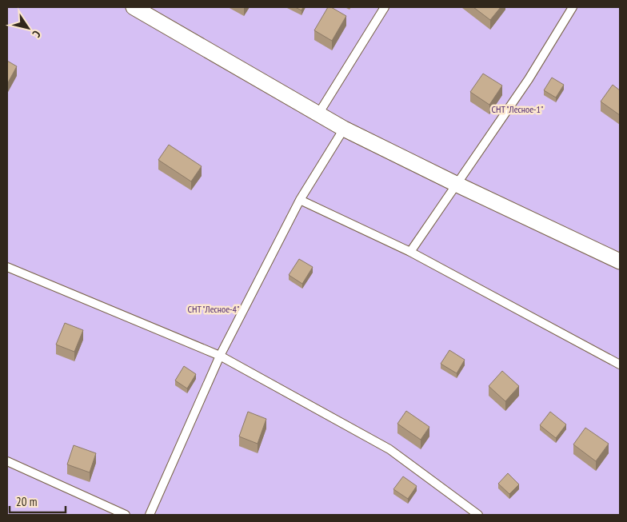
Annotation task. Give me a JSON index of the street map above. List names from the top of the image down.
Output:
{
  "parks": ["СНТ \"Лесное-1\"", "СНТ \"Лесное-4\""],
  "scale_bar": "20 m",
  "north": "bottom right"
}
